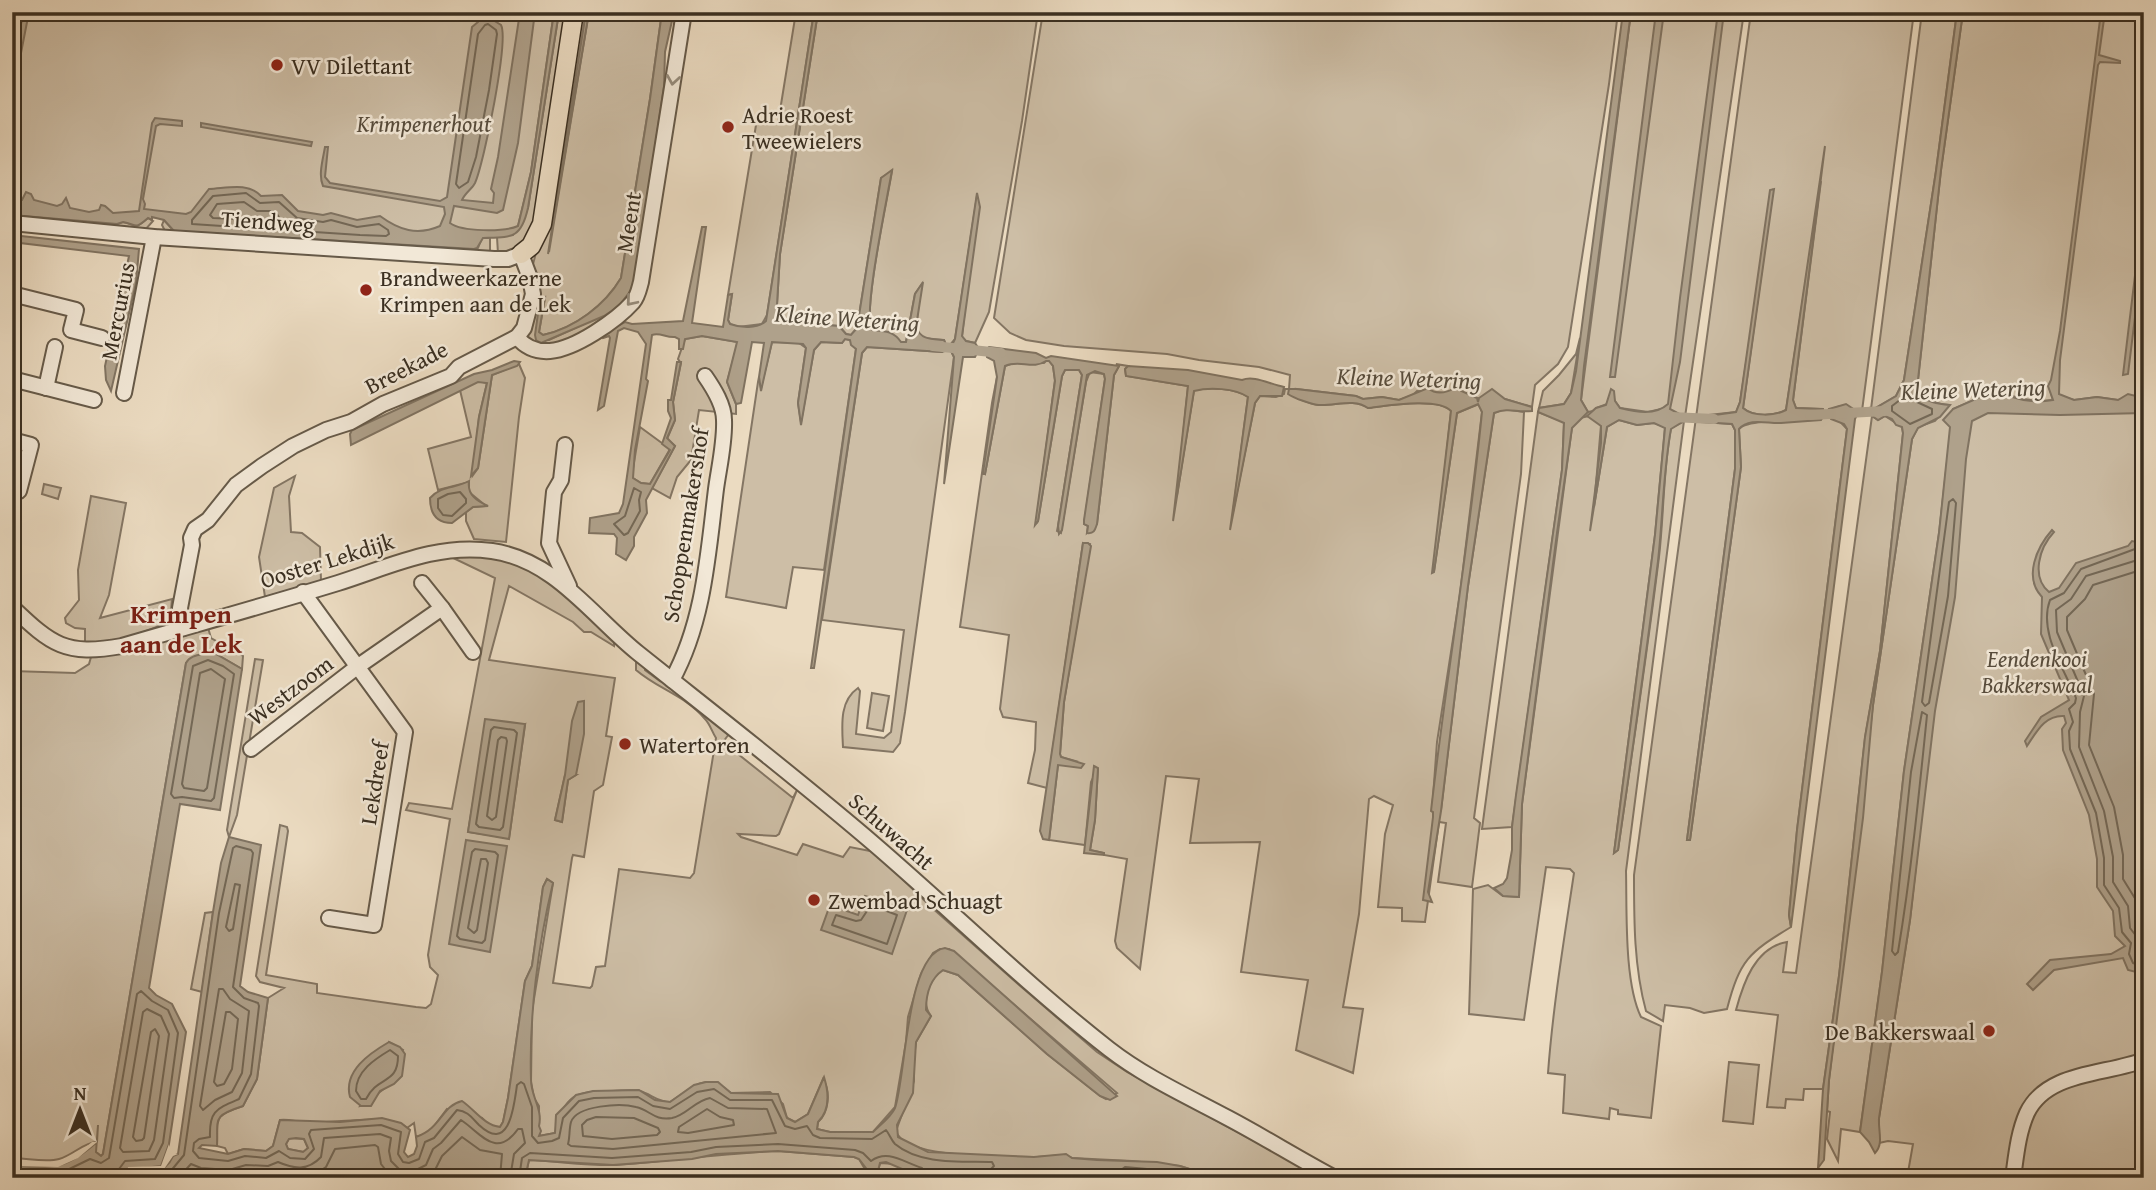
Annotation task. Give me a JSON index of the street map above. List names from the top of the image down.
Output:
{
  "streets": {
    "street": [
      "Tiendweg",
      "Meent",
      "Mercurius",
      "Breekade",
      "Schoppenmakershof",
      "Ooster Lekdijk",
      "Westzoom",
      "Lekdreef",
      "Schuwacht"
    ]
  },
  "crossings": [
    ["Tiendweg", "Mercurius"],
    ["Meent", "Breekade"],
    ["Breekade", "Ooster Lekdijk"],
    ["Schoppenmakershof", "Schuwacht"],
    ["Ooster Lekdijk", "Lekdreef"],
    ["Ooster Lekdijk", "Schuwacht"],
    ["Westzoom", "Lekdreef"]
  ],
  "one_way": ["Meent"],
  "districts": ["Krimpen aan de Lek"],
  "water": ["Kleine Wetering"],
  "parks": ["Krimpenerhout", "Eendenkooi Bakkerswaal"],
  "places": [
    "VV Dilettant",
    "Adrie Roest Tweewielers",
    "Brandweerkazerne Krimpen aan de Lek",
    "Watertoren",
    "Zwembad Schuagt",
    "De Bakkerswaal"
  ],
  "north": "top"
}
